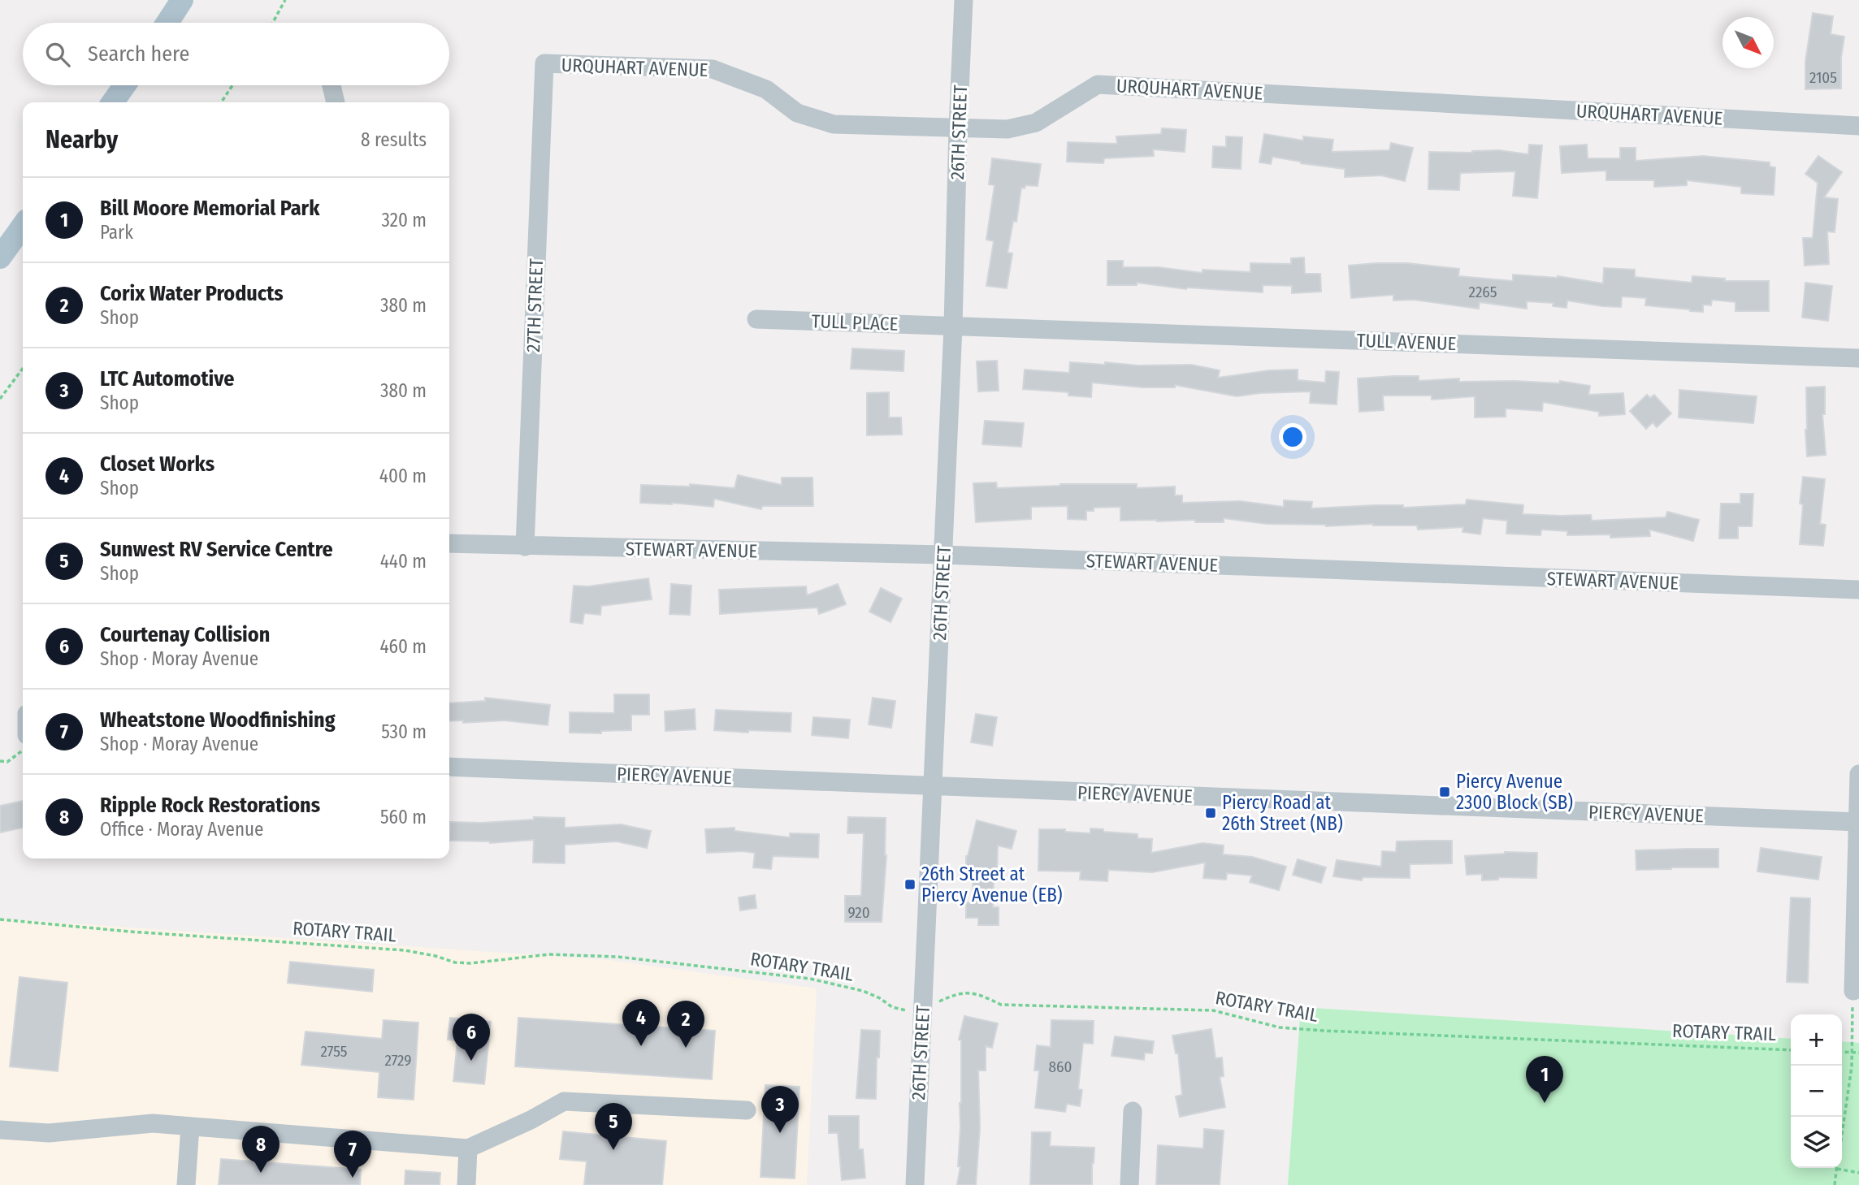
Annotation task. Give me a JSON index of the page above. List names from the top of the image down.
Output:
{
  "streets": {
    "street": [
      "URQUHART AVENUE",
      "26TH STREET",
      "27TH STREET",
      "TULL PLACE",
      "TULL AVENUE",
      "STEWART AVENUE",
      "PIERCY AVENUE"
    ],
    "path": ["ROTARY TRAIL"]
  },
  "crossings": [
    ["URQUHART AVENUE", "26TH STREET"],
    ["URQUHART AVENUE", "27TH STREET"],
    ["26TH STREET", "TULL PLACE"],
    ["26TH STREET", "TULL AVENUE"],
    ["26TH STREET", "STEWART AVENUE"],
    ["26TH STREET", "PIERCY AVENUE"],
    ["26TH STREET", "ROTARY TRAIL"],
    ["27TH STREET", "STEWART AVENUE"],
    ["TULL PLACE", "TULL AVENUE"]
  ],
  "places": {
    "transit": ["Piercy Avenue 2300 Block (SB)", "Piercy Road at 26th Street (NB)", "26th Street at Piercy Avenue (EB)"]
  },
  "house_numbers": [
    "2105",
    "2265",
    "920",
    "2755",
    "2729",
    "860"
  ],
  "north": "bottom right",
  "page": {
    "search": "Search here",
    "heading": ["Nearby", "8 results"],
    "list": [
      {
        "mark": "1",
        "name": "Bill Moore Memorial Park",
        "note": "Park",
        "value": "320 m"
      },
      {
        "mark": "2",
        "name": "Corix Water Products",
        "note": "Shop",
        "value": "380 m"
      },
      {
        "mark": "3",
        "name": "LTC Automotive",
        "note": "Shop",
        "value": "380 m"
      },
      {
        "mark": "4",
        "name": "Closet Works",
        "note": "Shop",
        "value": "400 m"
      },
      {
        "mark": "5",
        "name": "Sunwest RV Service Centre",
        "note": "Shop",
        "value": "440 m"
      },
      {
        "mark": "6",
        "name": "Courtenay Collision",
        "note": "Shop · Moray Avenue",
        "value": "460 m"
      },
      {
        "mark": "7",
        "name": "Wheatstone Woodfinishing",
        "note": "Shop · Moray Avenue",
        "value": "530 m"
      },
      {
        "mark": "8",
        "name": "Ripple Rock Restorations",
        "note": "Office · Moray Avenue",
        "value": "560 m"
      }
    ],
    "pins": [
      "4",
      "2",
      "6",
      "1",
      "3",
      "5",
      "8",
      "7"
    ],
    "map_buttons": ["+", "−"]
  }
}
